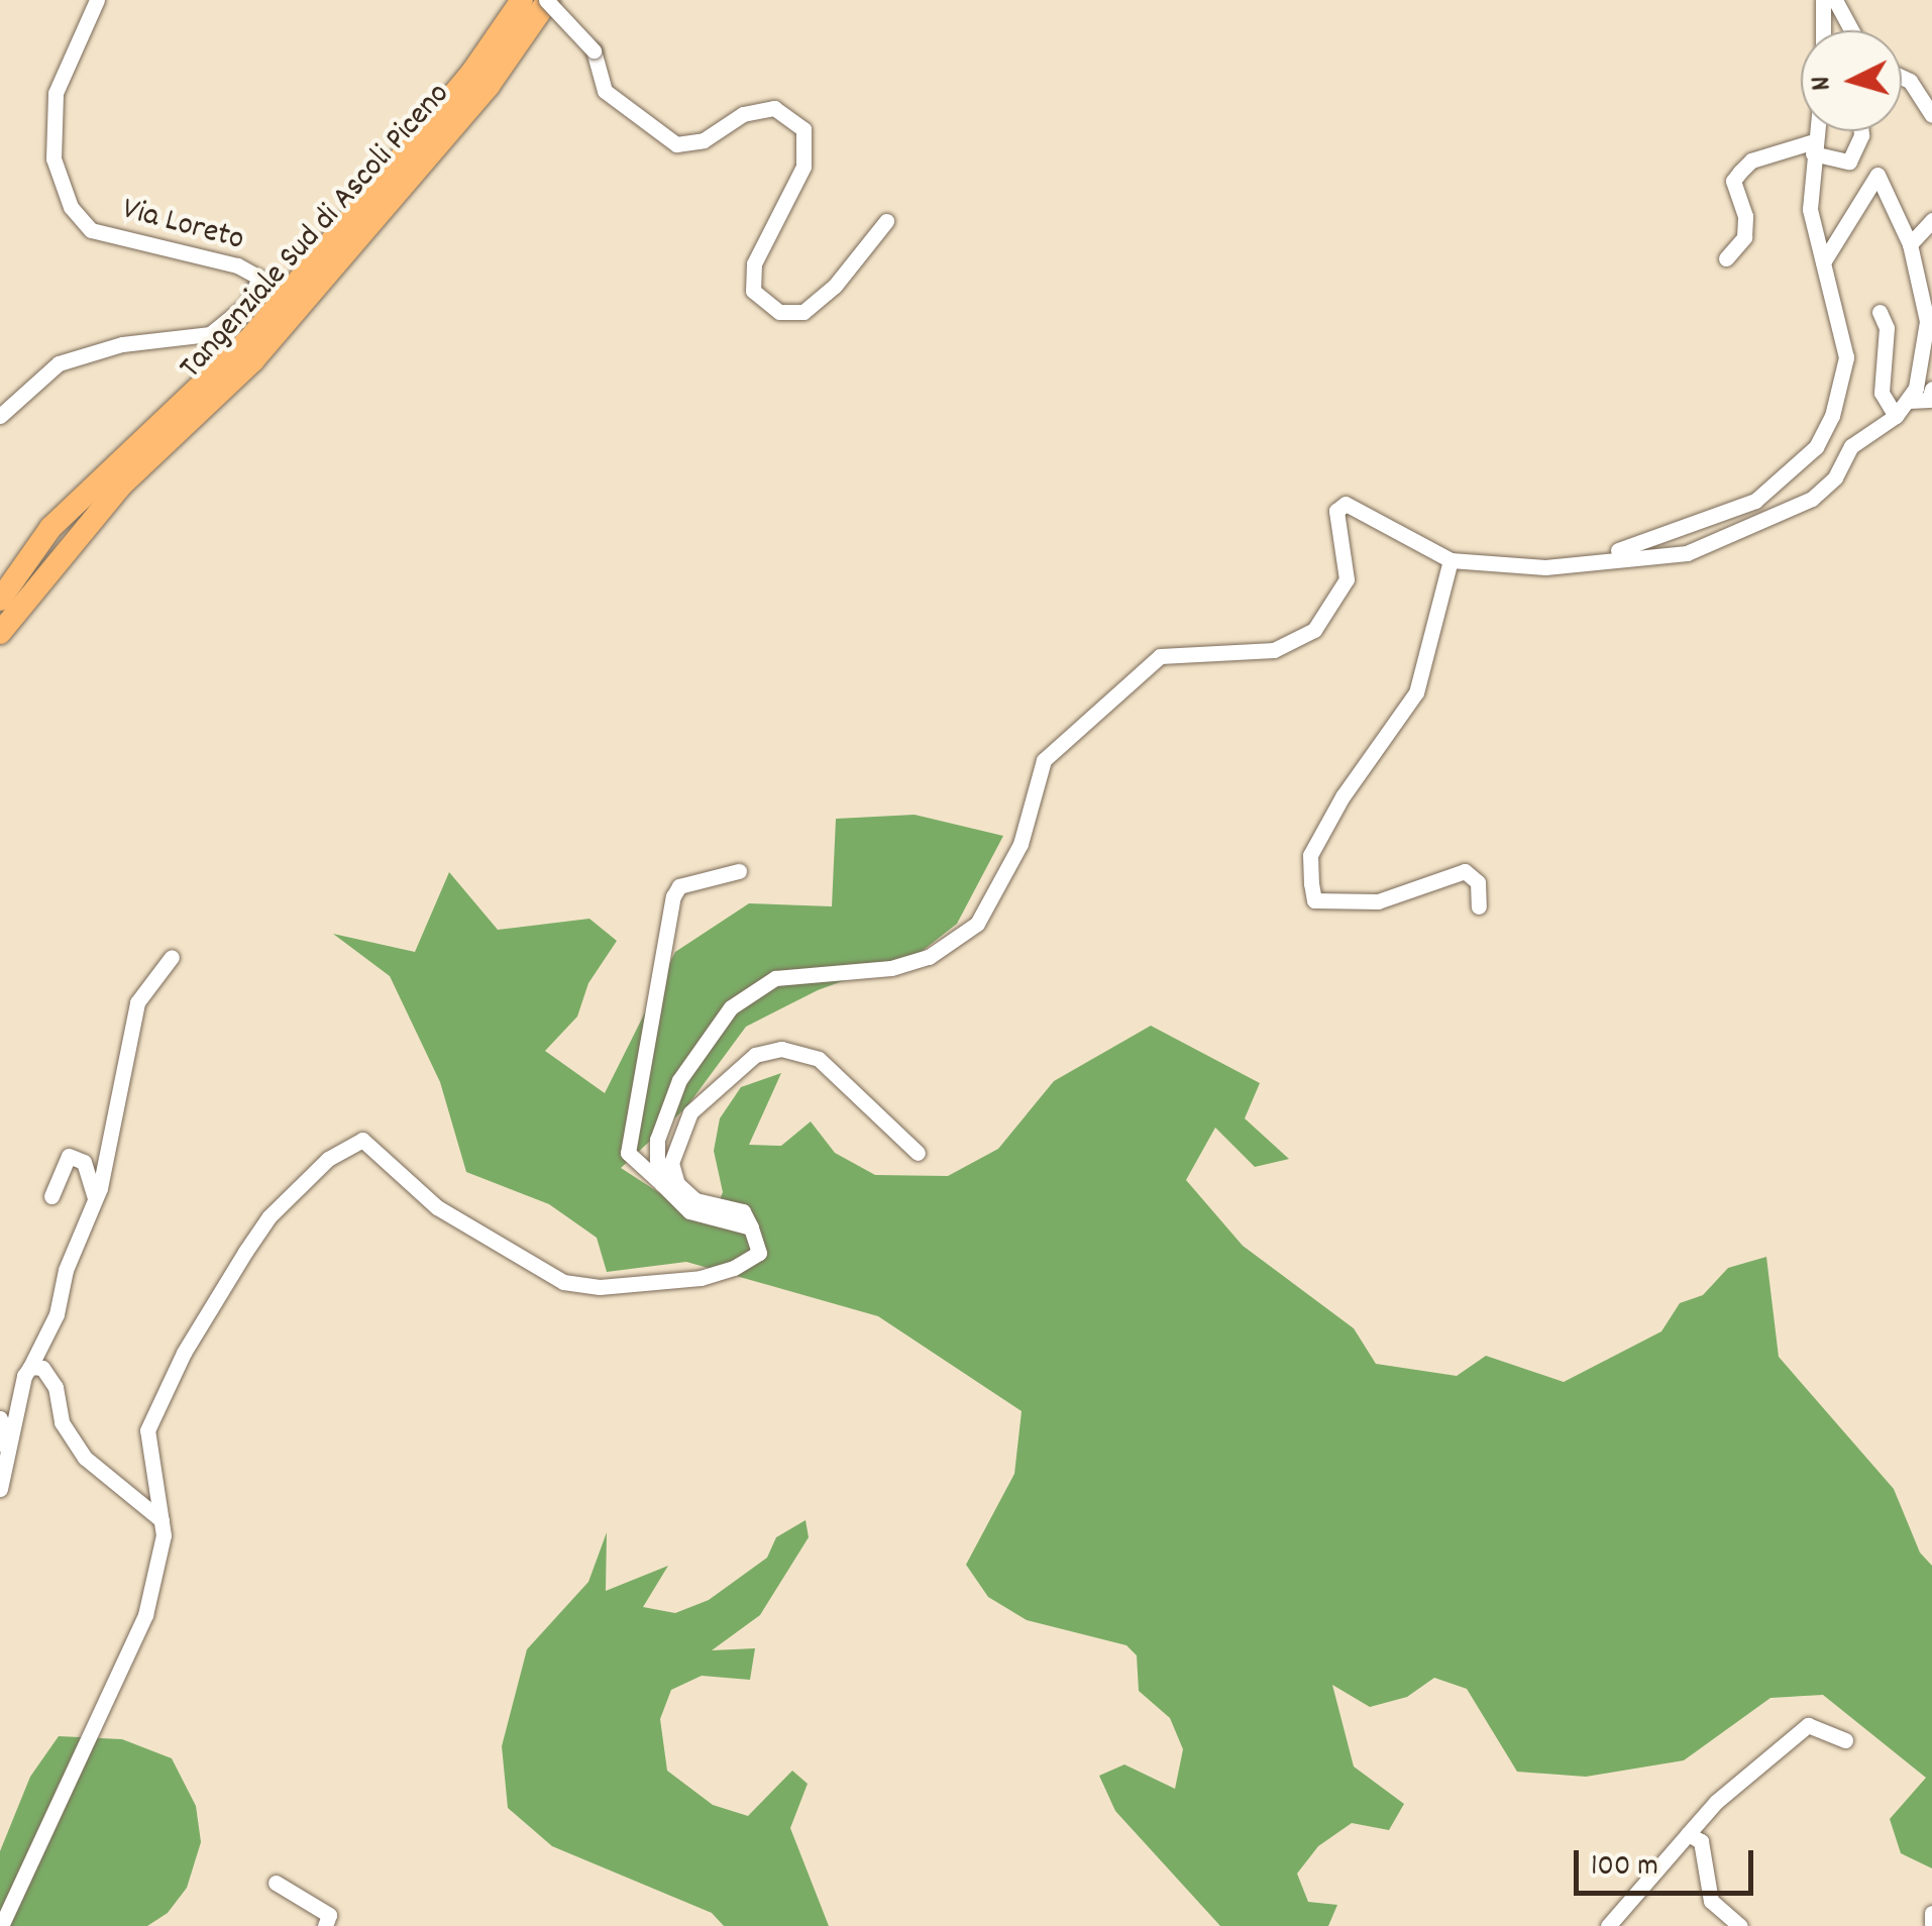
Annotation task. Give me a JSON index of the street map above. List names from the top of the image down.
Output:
{
  "streets": {
    "highway": ["Tangenziale Sud di Ascoli Piceno"],
    "street": ["Via Loreto"]
  },
  "scale_bar": "100 m",
  "north": "left"
}
